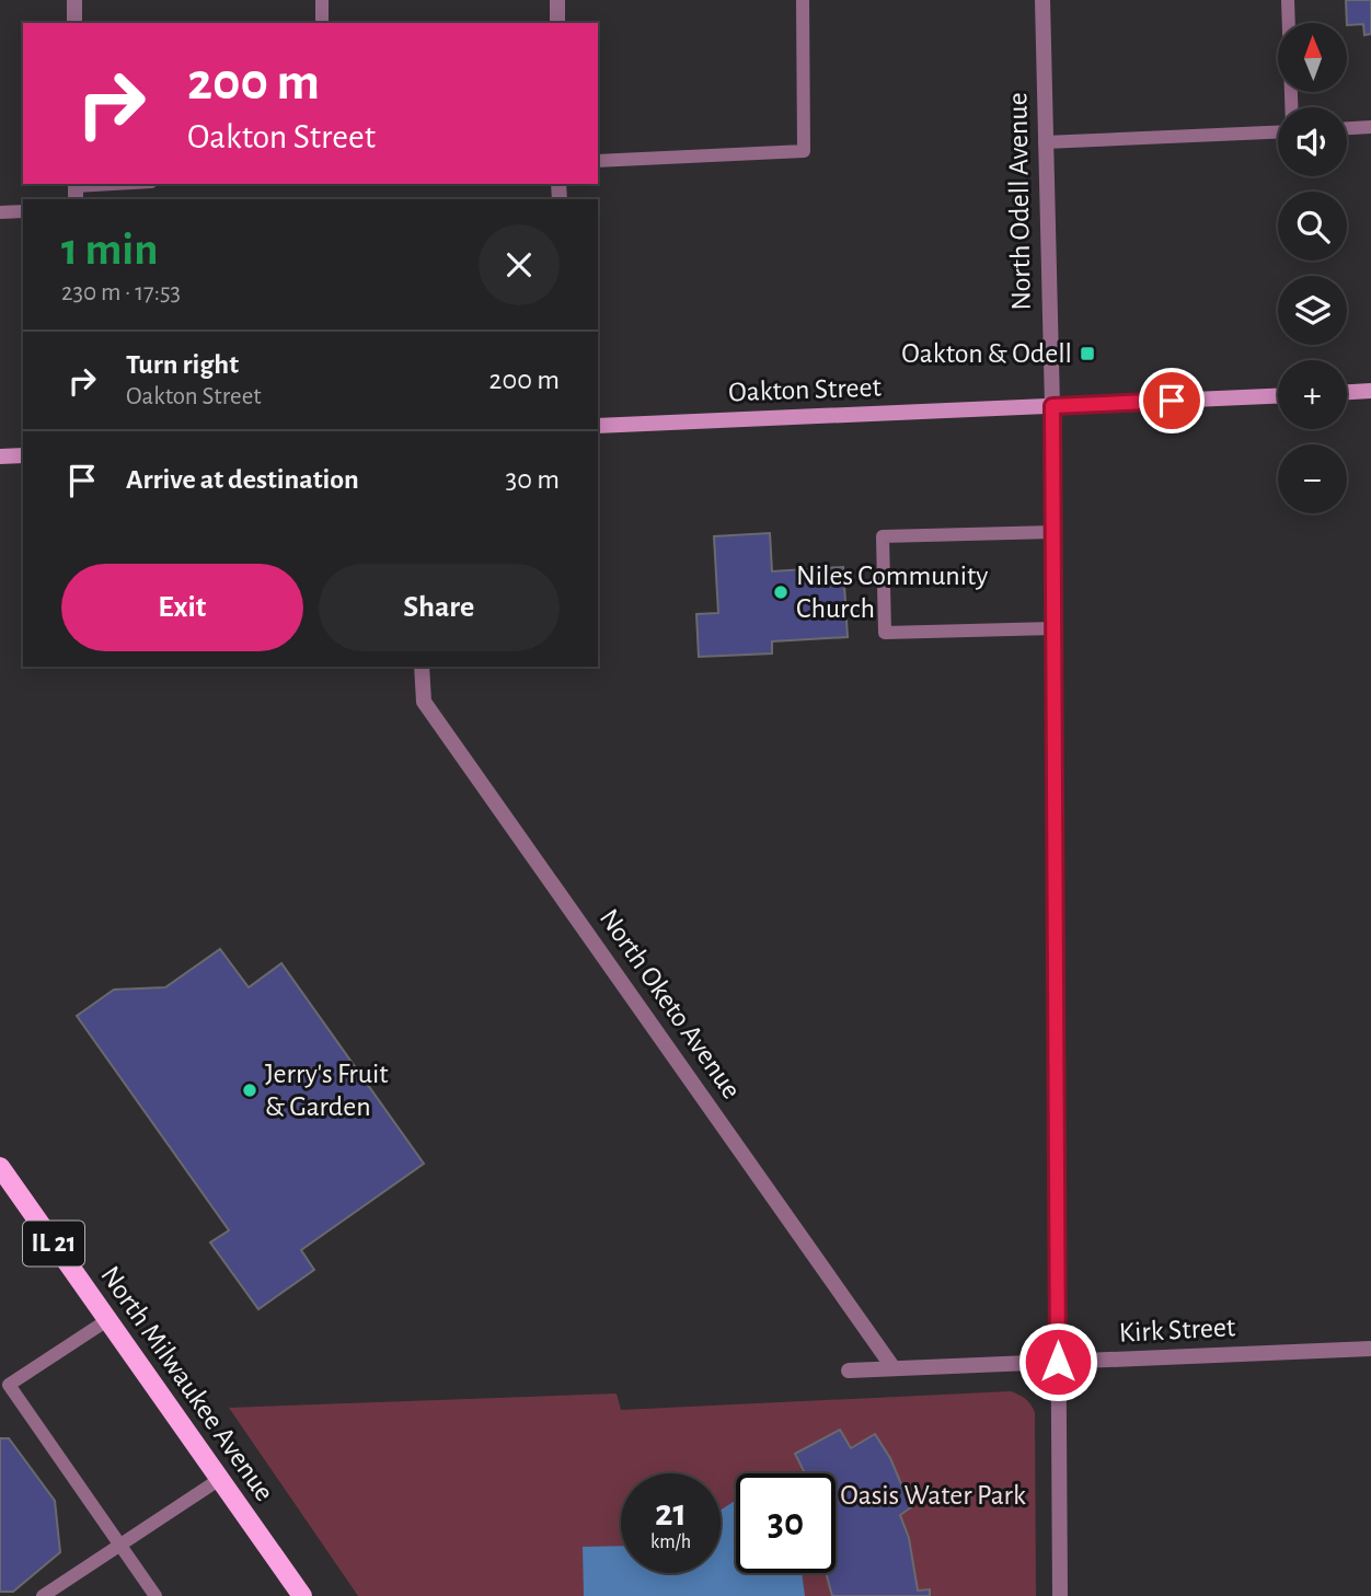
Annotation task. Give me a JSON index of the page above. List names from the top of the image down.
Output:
{
  "streets": {
    "main road": ["Oakton Street", "IL 21", "North Milwaukee Avenue"],
    "street": ["North Odell Avenue", "North Oketo Avenue", "Kirk Street"]
  },
  "crossings": [
    ["North Odell Avenue", "Oakton Street"],
    ["North Odell Avenue", "Kirk Street"],
    ["North Oketo Avenue", "Kirk Street"]
  ],
  "parks": ["Oasis Water Park"],
  "places": {
    "transit": ["Oakton & Odell"],
    "other": ["Niles Community Church", "Jerry's Fruit & Garden"]
  },
  "north": "top",
  "page": {
    "map_buttons": ["+", "−"],
    "turn": ["200 m", "Oakton Street"],
    "heading": ["1 min", "230 m · 17:53"],
    "list": [
      {
        "name": "Turn right",
        "note": "Oakton Street",
        "value": "200 m"
      },
      {
        "name": "Arrive at destination",
        "value": "30 m"
      }
    ],
    "buttons": ["Exit", "Share"],
    "speed": "21 km/h",
    "limit": "30"
  }
}
